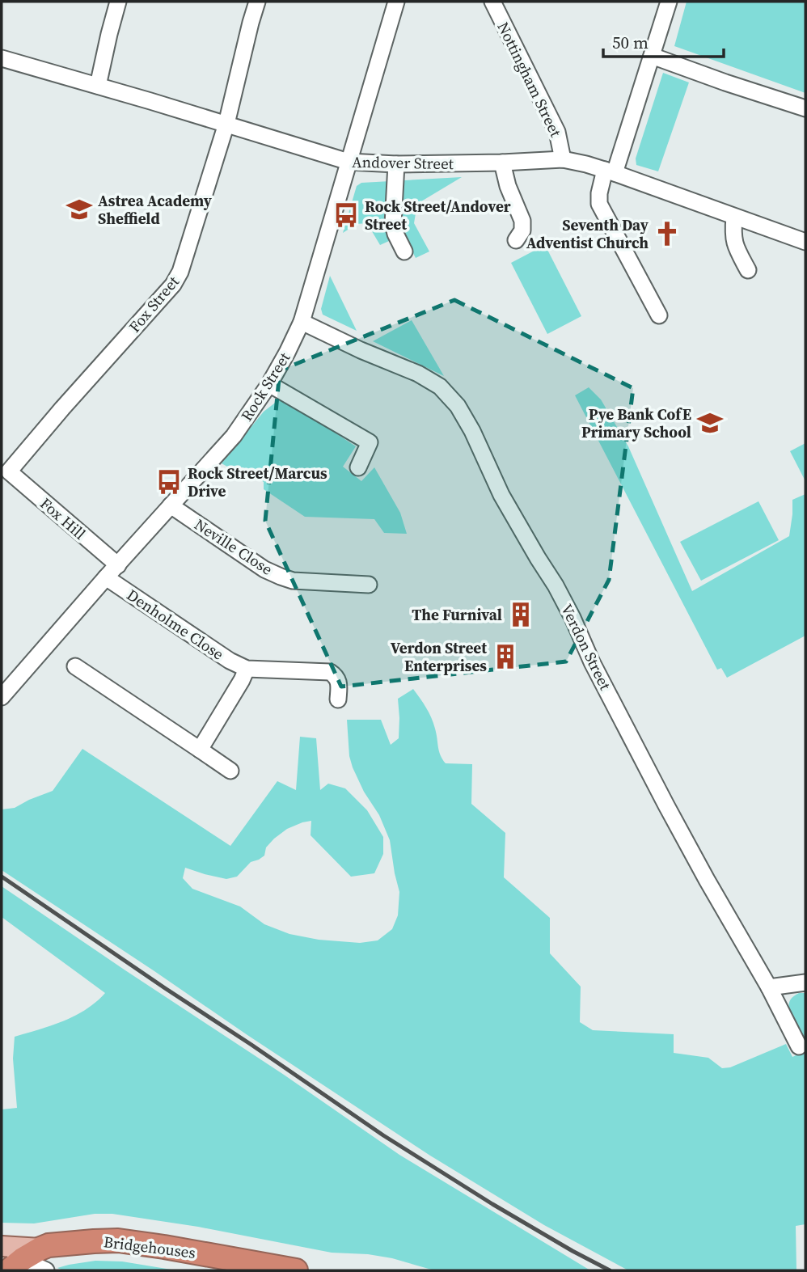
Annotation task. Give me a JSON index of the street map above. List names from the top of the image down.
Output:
{
  "streets": {
    "highway": ["Bridgehouses"],
    "street": [
      "Nottingham Street",
      "Andover Street",
      "Fox Street",
      "Rock Street",
      "Fox Hill",
      "Neville Close",
      "Denholme Close",
      "Verdon Street"
    ]
  },
  "crossings": [
    ["Nottingham Street", "Andover Street"],
    ["Andover Street", "Fox Street"],
    ["Andover Street", "Rock Street"],
    ["Fox Street", "Fox Hill"],
    ["Rock Street", "Fox Hill"],
    ["Rock Street", "Neville Close"],
    ["Rock Street", "Denholme Close"],
    ["Rock Street", "Verdon Street"]
  ],
  "places": {
    "school or university": ["Astrea Academy Sheffield", "Pye Bank CofE Primary School"],
    "bus stop": ["Rock Street/Andover Street", "Rock Street/Marcus Drive"],
    "church": ["Seventh Day Adventist Church"],
    "building": ["The Furnival", "Verdon Street Enterprises"]
  },
  "scale_bar": "50 m"
}
